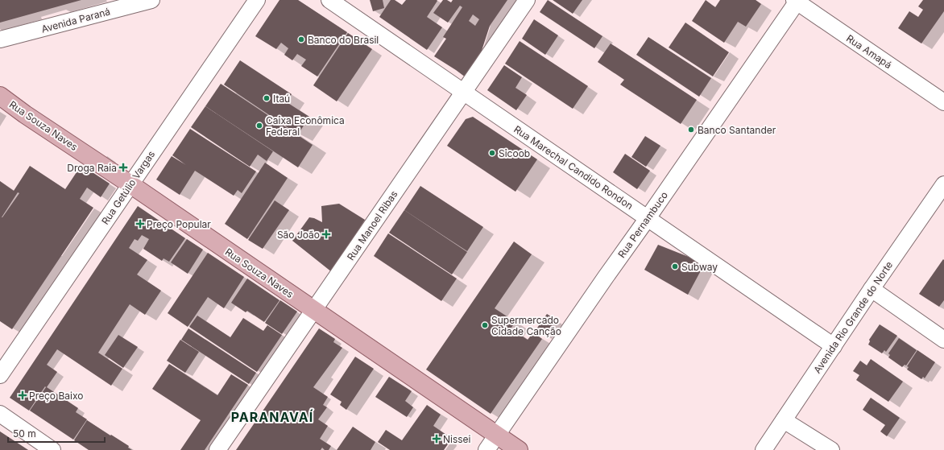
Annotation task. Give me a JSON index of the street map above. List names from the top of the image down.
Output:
{
  "streets": {
    "main road": ["Rua Souza Naves"],
    "street": [
      "Avenida Paraná",
      "Rua Amapá",
      "Rua Marechal Candido Rondon",
      "Rua Getúlio Vargas",
      "Rua Pernambuco",
      "Rua Manoel Ribas",
      "Avenida Rio Grande do Norte"
    ]
  },
  "crossings": [
    ["Rua Amapá", "Rua Pernambuco"],
    ["Rua Souza Naves", "Rua Getúlio Vargas"],
    ["Rua Souza Naves", "Rua Pernambuco"],
    ["Rua Souza Naves", "Rua Manoel Ribas"],
    ["Rua Marechal Candido Rondon", "Rua Pernambuco"],
    ["Rua Marechal Candido Rondon", "Rua Manoel Ribas"],
    ["Rua Marechal Candido Rondon", "Avenida Rio Grande do Norte"]
  ],
  "districts": ["PARANAVAÍ"],
  "places": {
    "other": [
      "Banco do Brasil",
      "Itaú",
      "Caixa Econômica Federal",
      "Banco Santander",
      "Sicoob",
      "Subway",
      "Supermercado Cidade Canção"
    ],
    "health": [
      "Droga Raia",
      "Preço Popular",
      "São João",
      "Preço Baixo",
      "Nissei"
    ]
  },
  "scale_bar": "50 m"
}
